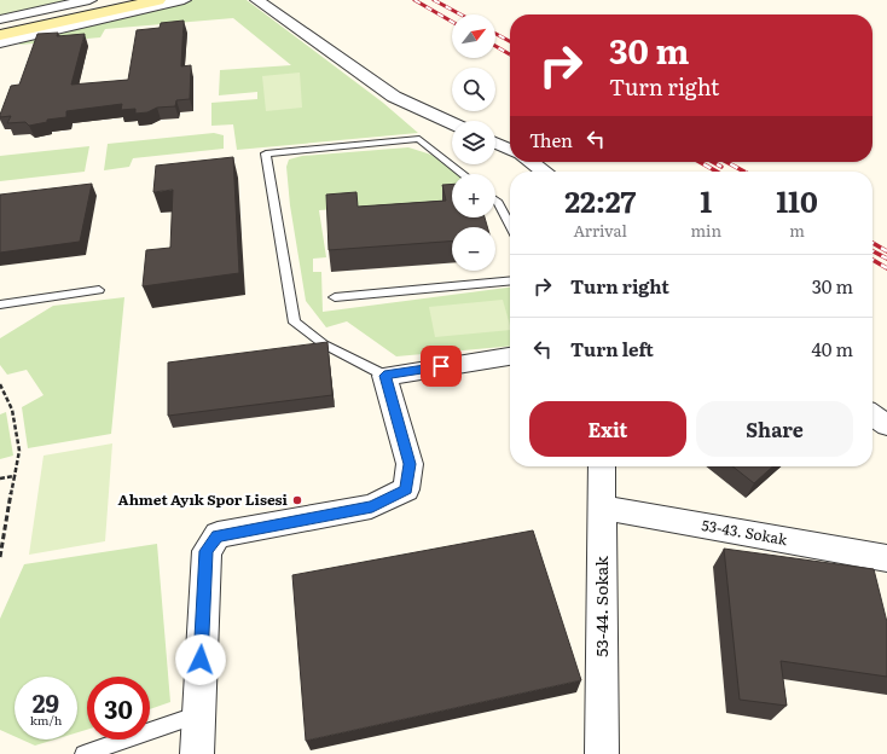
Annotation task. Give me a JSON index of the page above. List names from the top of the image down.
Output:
{
  "streets": {
    "street": ["53-43. Sokak", "53-44. Sokak"]
  },
  "crossings": [
    ["53-43. Sokak", "53-44. Sokak"]
  ],
  "places": ["Ahmet Ayık Spor Lisesi"],
  "north": "top right",
  "page": {
    "map_buttons": ["+", "−"],
    "turn": ["30 m", "Turn right"],
    "then": "Then",
    "eta": [
      "22:27",
      "Arrival",
      "1",
      "min",
      "110",
      "m"
    ],
    "list": [
      {
        "name": "Turn right",
        "value": "30 m"
      },
      {
        "name": "Turn left",
        "value": "40 m"
      }
    ],
    "buttons": ["Exit", "Share"],
    "speed": "29 km/h",
    "limit": "30"
  }
}
